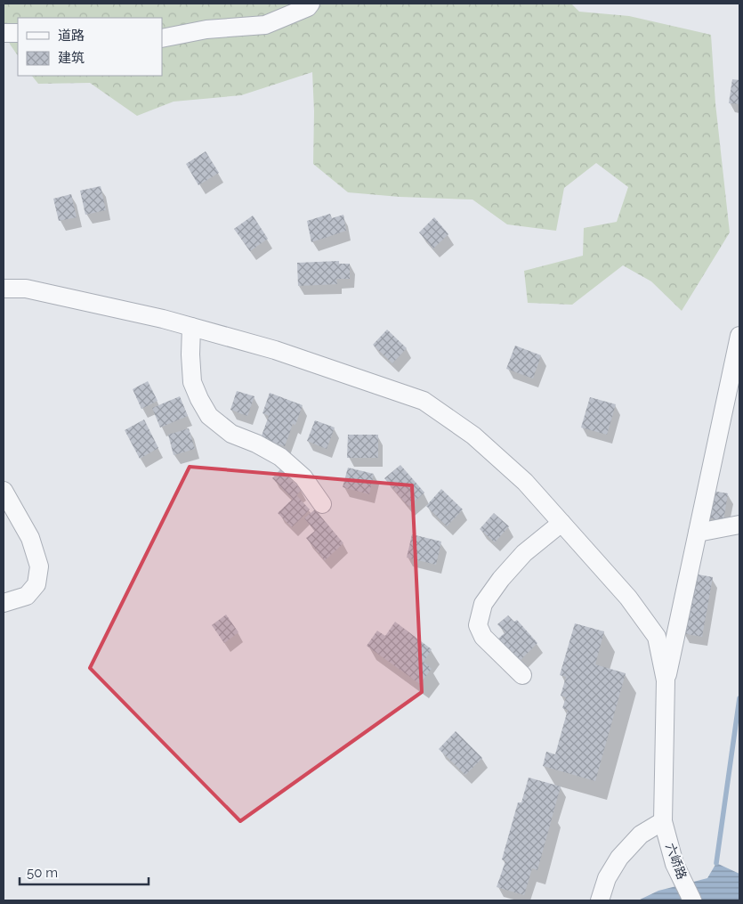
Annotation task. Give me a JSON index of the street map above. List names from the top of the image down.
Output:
{
  "streets": {
    "street": ["六峤路"]
  },
  "legend": ["道路", "建筑"],
  "scale_bar": "50 m"
}
